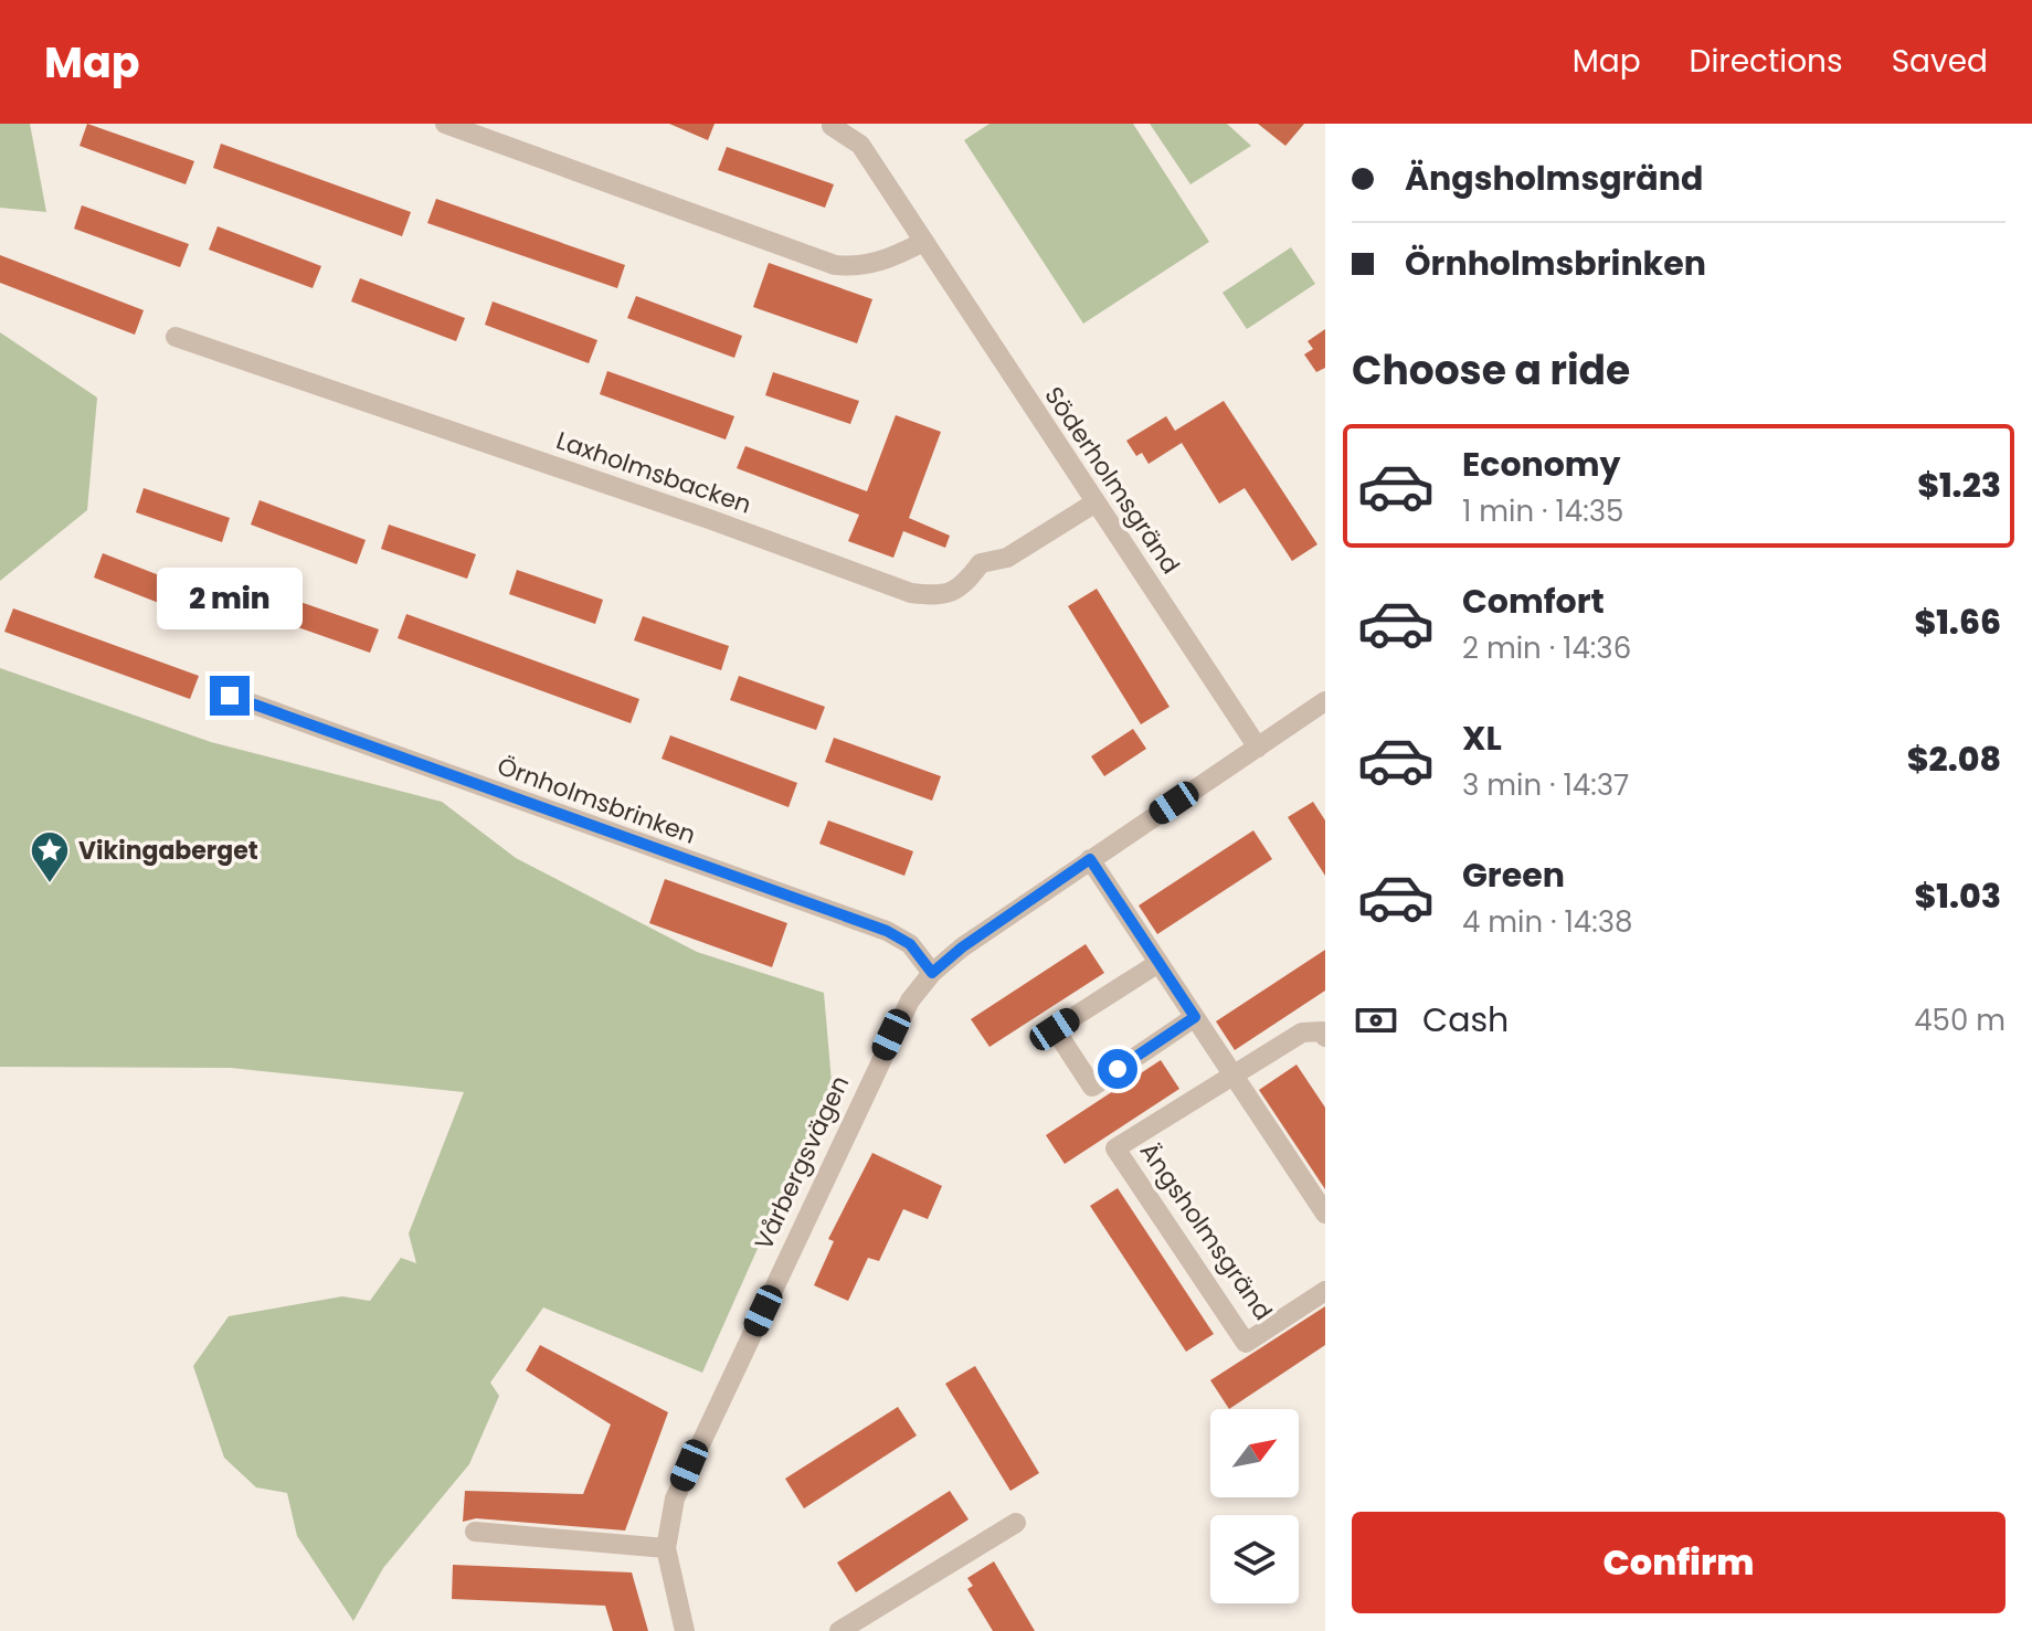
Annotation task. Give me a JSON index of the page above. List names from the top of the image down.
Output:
{
  "streets": {
    "street": [
      "Laxholmsbacken",
      "Söderholmsgränd",
      "Örnholmsbrinken",
      "Vårbergsvägen",
      "Ängsholmsgränd"
    ]
  },
  "crossings": [
    ["Laxholmsbacken", "Söderholmsgränd"],
    ["Söderholmsgränd", "Vårbergsvägen"],
    ["Örnholmsbrinken", "Vårbergsvägen"]
  ],
  "places": {
    "place": ["Vikingaberget"]
  },
  "north": "top right",
  "page": {
    "header": "Map",
    "nav": ["Map", "Directions", "Saved"],
    "banner": ["Ängsholmsgränd", "Örnholmsbrinken"],
    "heading": "Choose a ride",
    "list": [
      {
        "name": "Economy",
        "note": "1 min · 14:35",
        "value": "$1.23"
      },
      {
        "name": "Comfort",
        "note": "2 min · 14:36",
        "value": "$1.66"
      },
      {
        "name": "XL",
        "note": "3 min · 14:37",
        "value": "$2.08"
      },
      {
        "name": "Green",
        "note": "4 min · 14:38",
        "value": "$1.03"
      }
    ],
    "bubble": "2 min",
    "pay": ["Cash", "450 m"],
    "buttons": "Confirm"
  }
}
